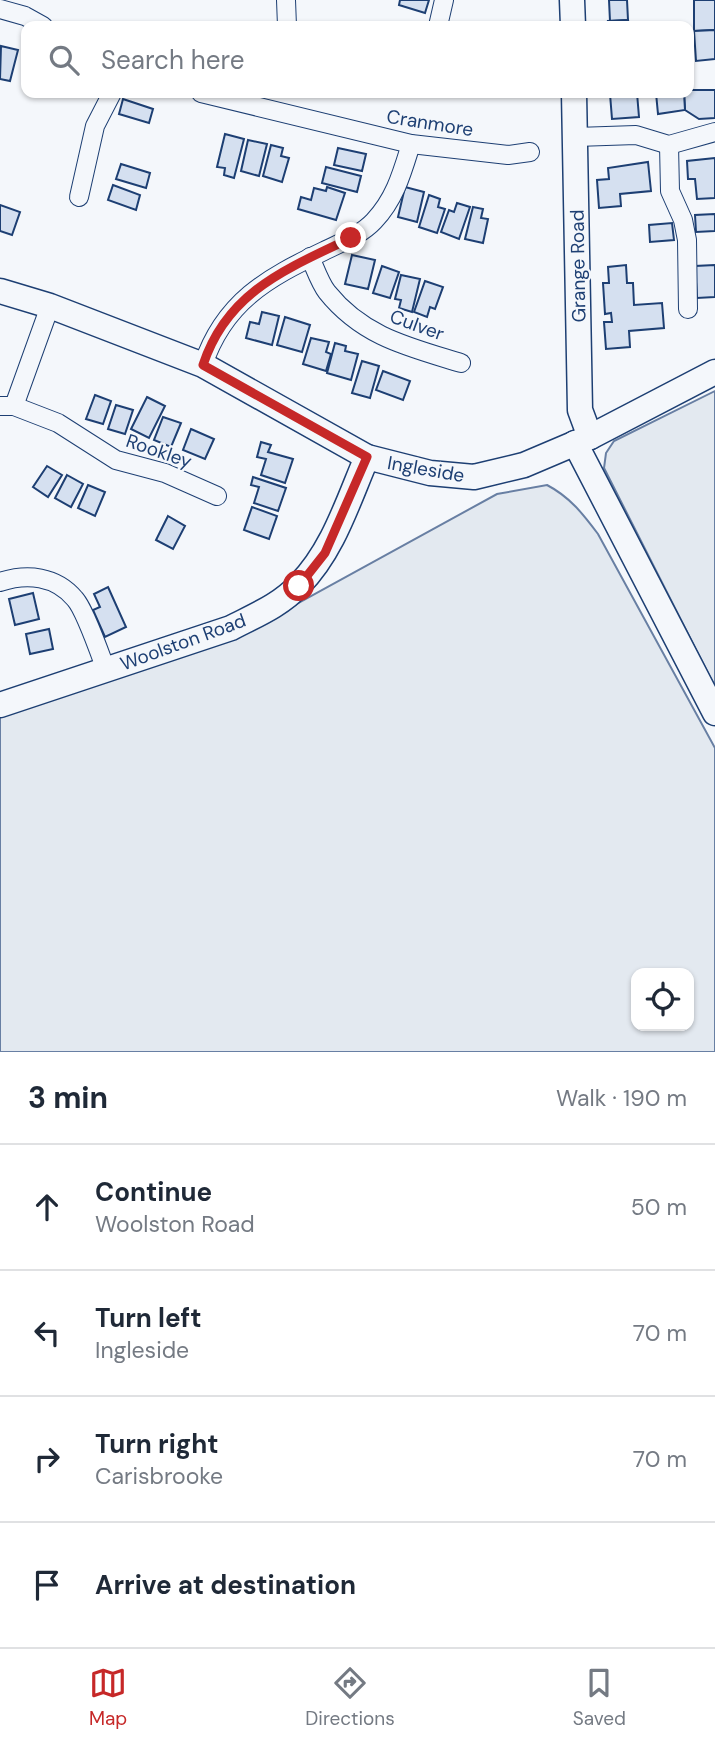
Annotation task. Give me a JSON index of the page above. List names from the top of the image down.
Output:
{
  "streets": {
    "street": [
      "Cranmore",
      "Grange Road",
      "Culver",
      "Rookley",
      "Ingleside",
      "Woolston Road"
    ]
  },
  "crossings": [
    ["Grange Road", "Ingleside"],
    ["Rookley", "Ingleside"],
    ["Ingleside", "Woolston Road"]
  ],
  "page": {
    "search": "Search here",
    "heading": ["3 min", "Walk · 190 m"],
    "list": [
      ["Continue", "Woolston Road", "50 m"],
      ["Turn left", "Ingleside", "70 m"],
      ["Turn right", "Carisbrooke", "70 m"],
      "Arrive at destination"
    ],
    "nav": ["Map", "Directions", "Saved"]
  }
}
